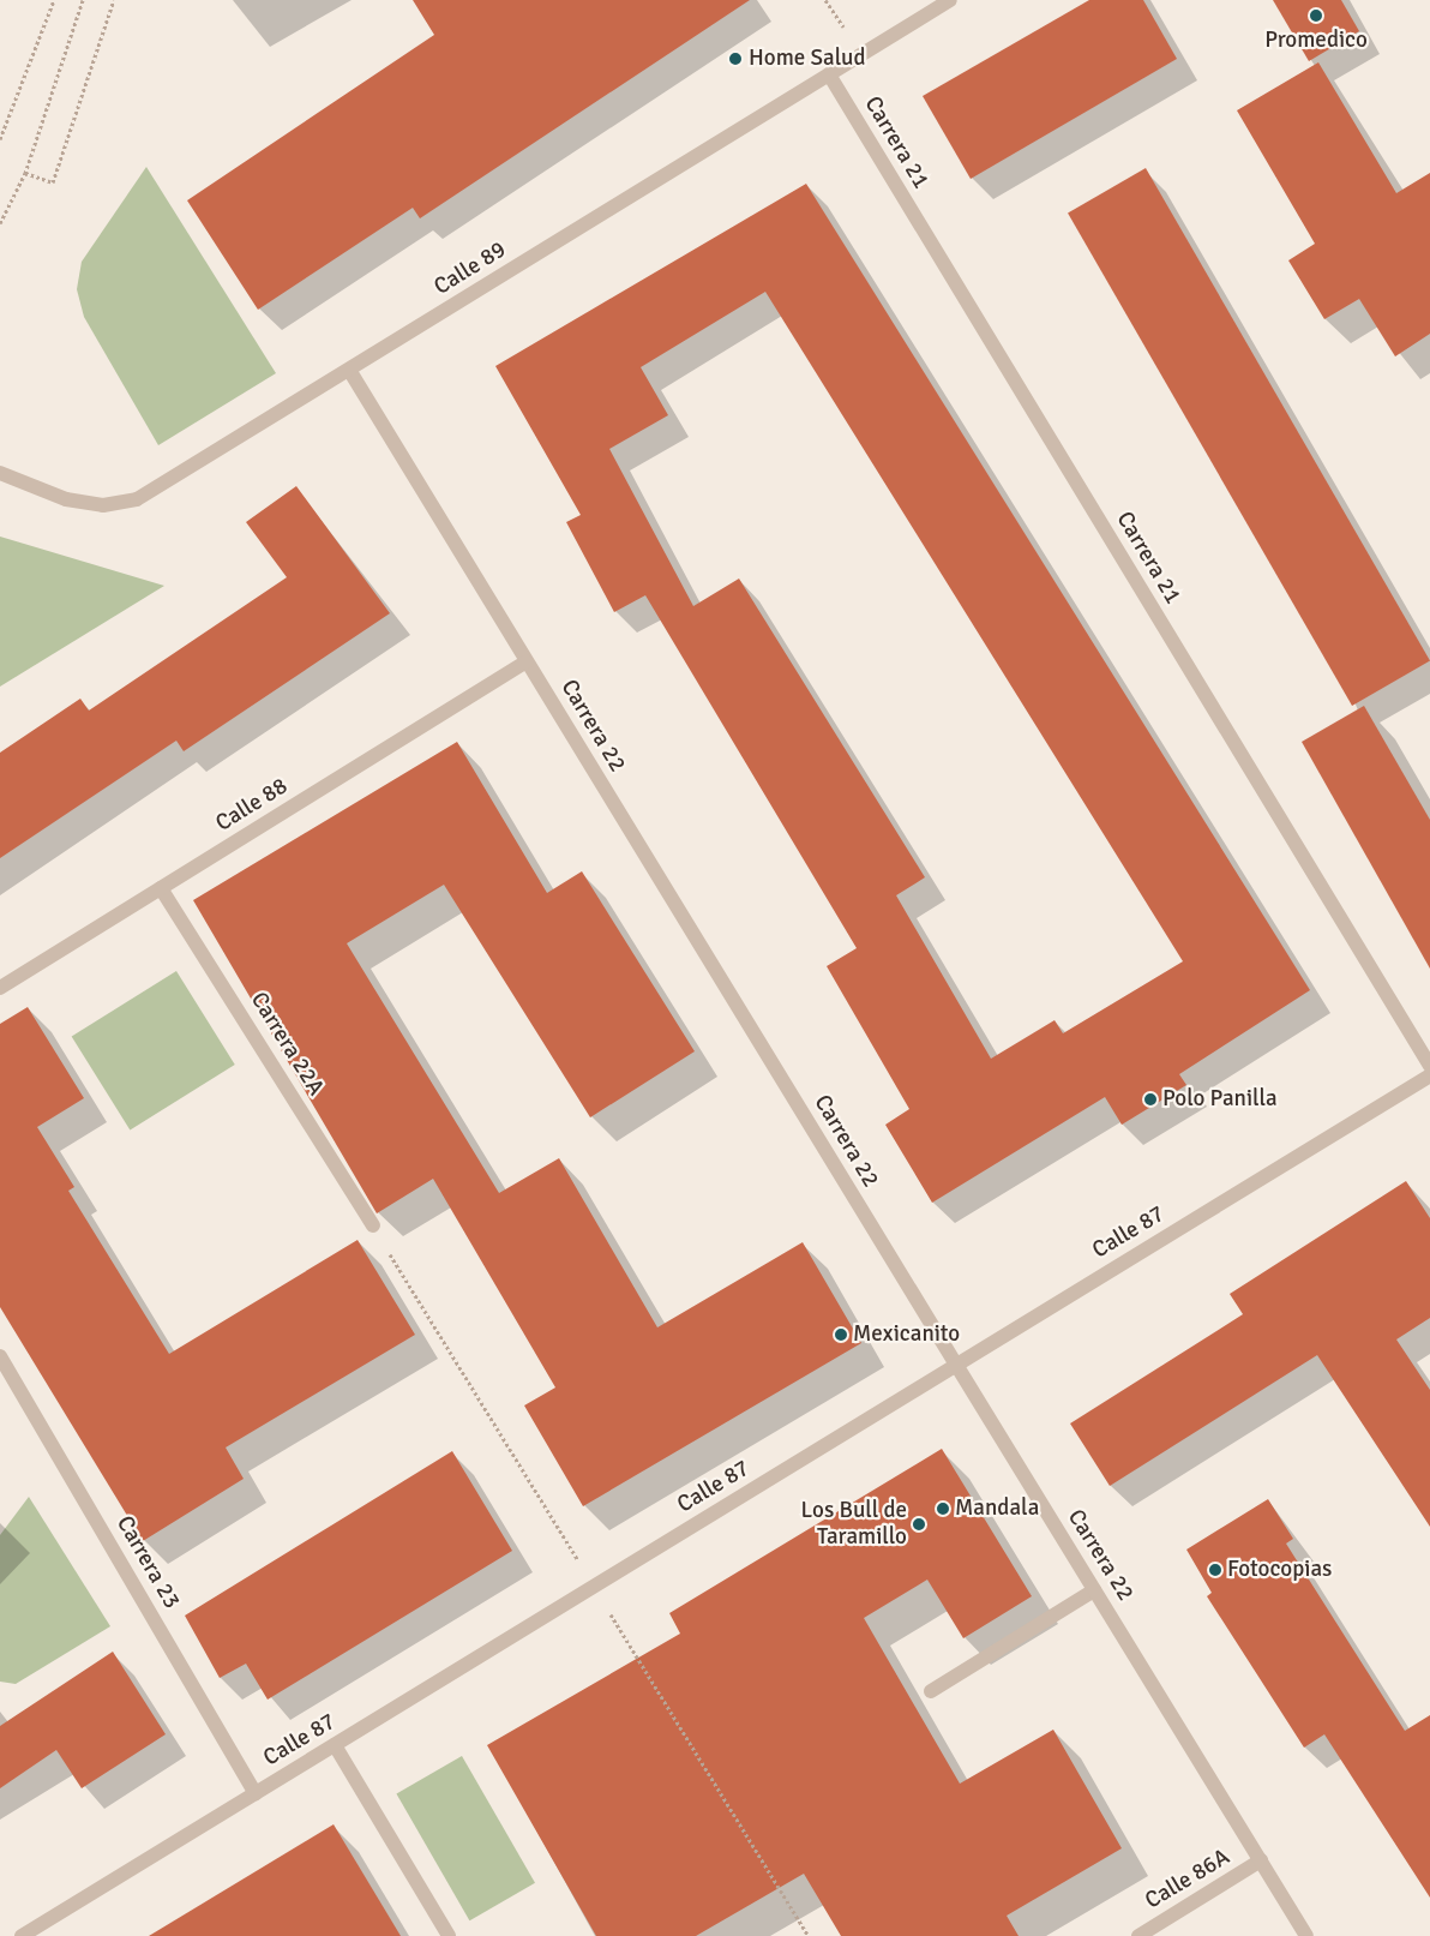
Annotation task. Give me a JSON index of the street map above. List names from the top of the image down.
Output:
{
  "streets": {
    "street": [
      "Carrera 21",
      "Calle 89",
      "Carrera 22",
      "Calle 88",
      "Carrera 22A",
      "Calle 87",
      "Carrera 23",
      "Calle 86A"
    ]
  },
  "crossings": [
    ["Carrera 21", "Calle 89"],
    ["Calle 89", "Carrera 22"],
    ["Carrera 22", "Calle 88"],
    ["Carrera 22", "Calle 87"],
    ["Carrera 22", "Calle 86A"],
    ["Calle 88", "Carrera 22A"],
    ["Calle 87", "Carrera 23"]
  ],
  "places": [
    "Promedico",
    "Home Salud",
    "Polo Panilla",
    "Mexicanito",
    "Mandala",
    "Los Bull de Taramillo",
    "Fotocopias"
  ]
}
